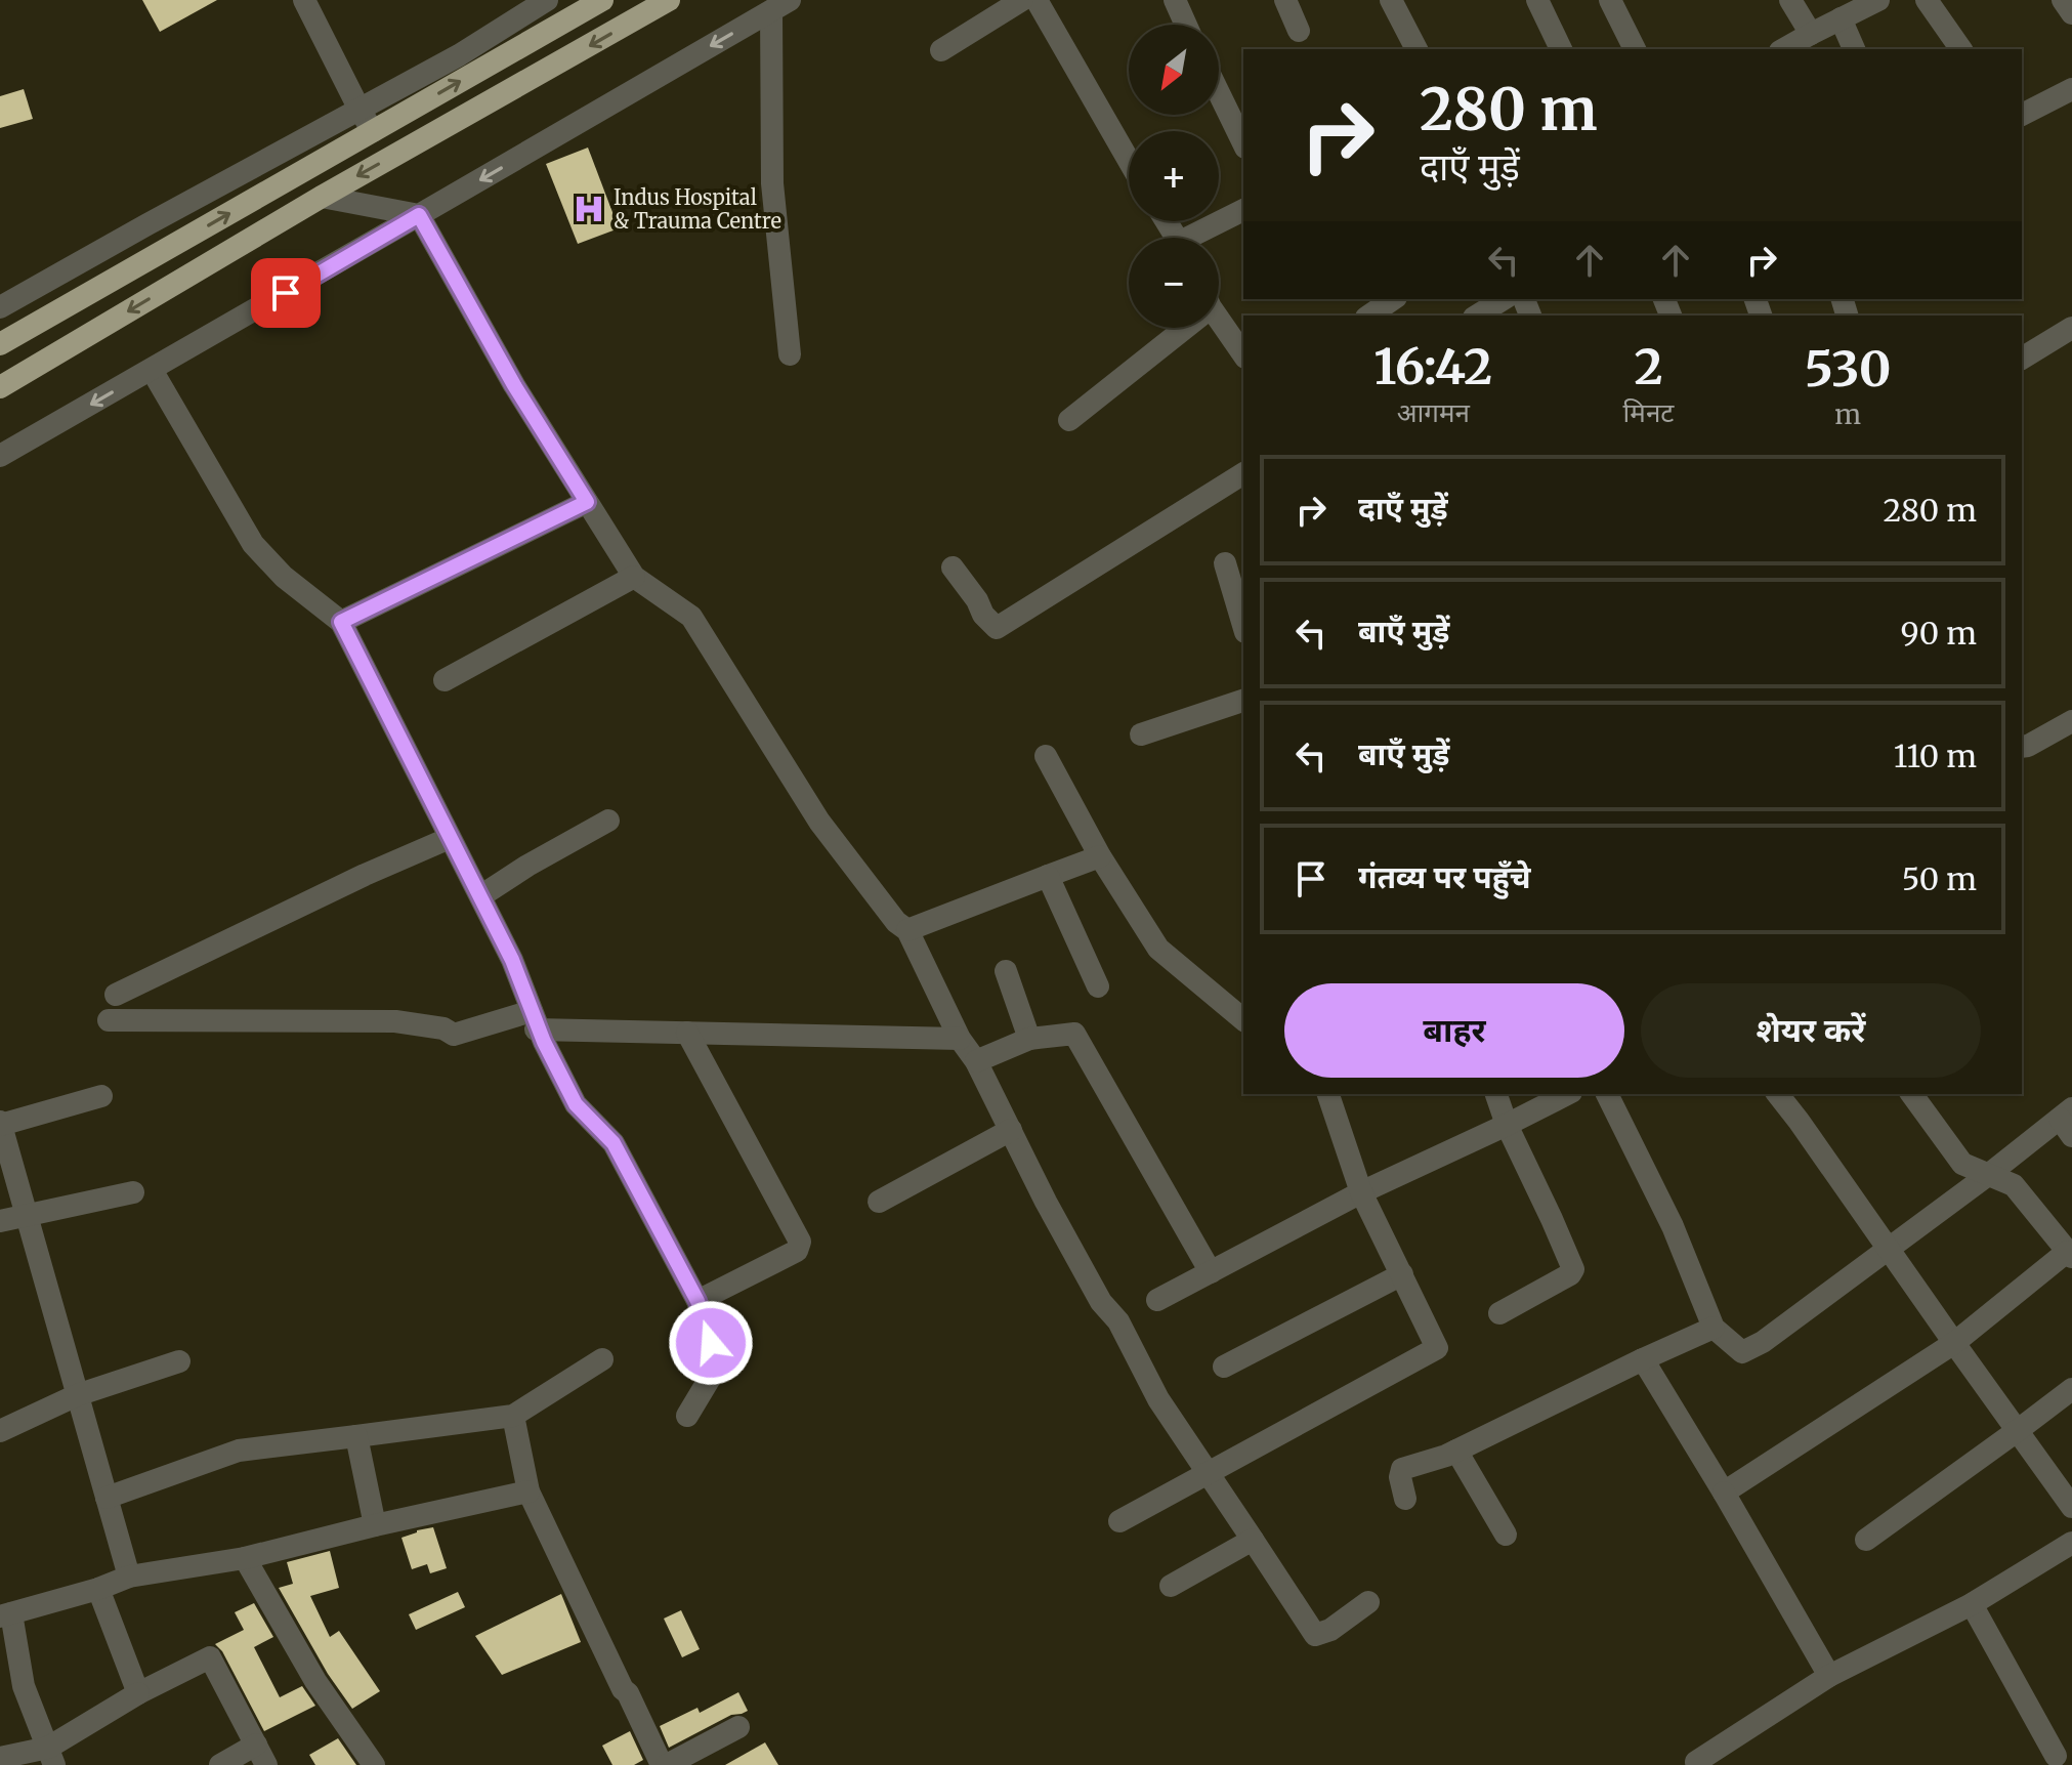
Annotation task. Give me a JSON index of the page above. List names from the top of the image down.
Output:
{
  "places": {
    "hospital": ["Indus Hospital & Trauma Centre"]
  },
  "north": "bottom left",
  "page": {
    "map_buttons": ["+", "−"],
    "turn": ["280 m", "दाएँ मुड़ें"],
    "eta": [
      "16:42",
      "आगमन",
      "2",
      "मिनट",
      "530",
      "m"
    ],
    "list": [
      {
        "name": "दाएँ मुड़ें",
        "value": "280 m"
      },
      {
        "name": "बाएँ मुड़ें",
        "value": "90 m"
      },
      {
        "name": "बाएँ मुड़ें",
        "value": "110 m"
      },
      {
        "name": "गंतव्य पर पहुँचे",
        "value": "50 m"
      }
    ],
    "buttons": ["बाहर", "शेयर करें"]
  }
}
